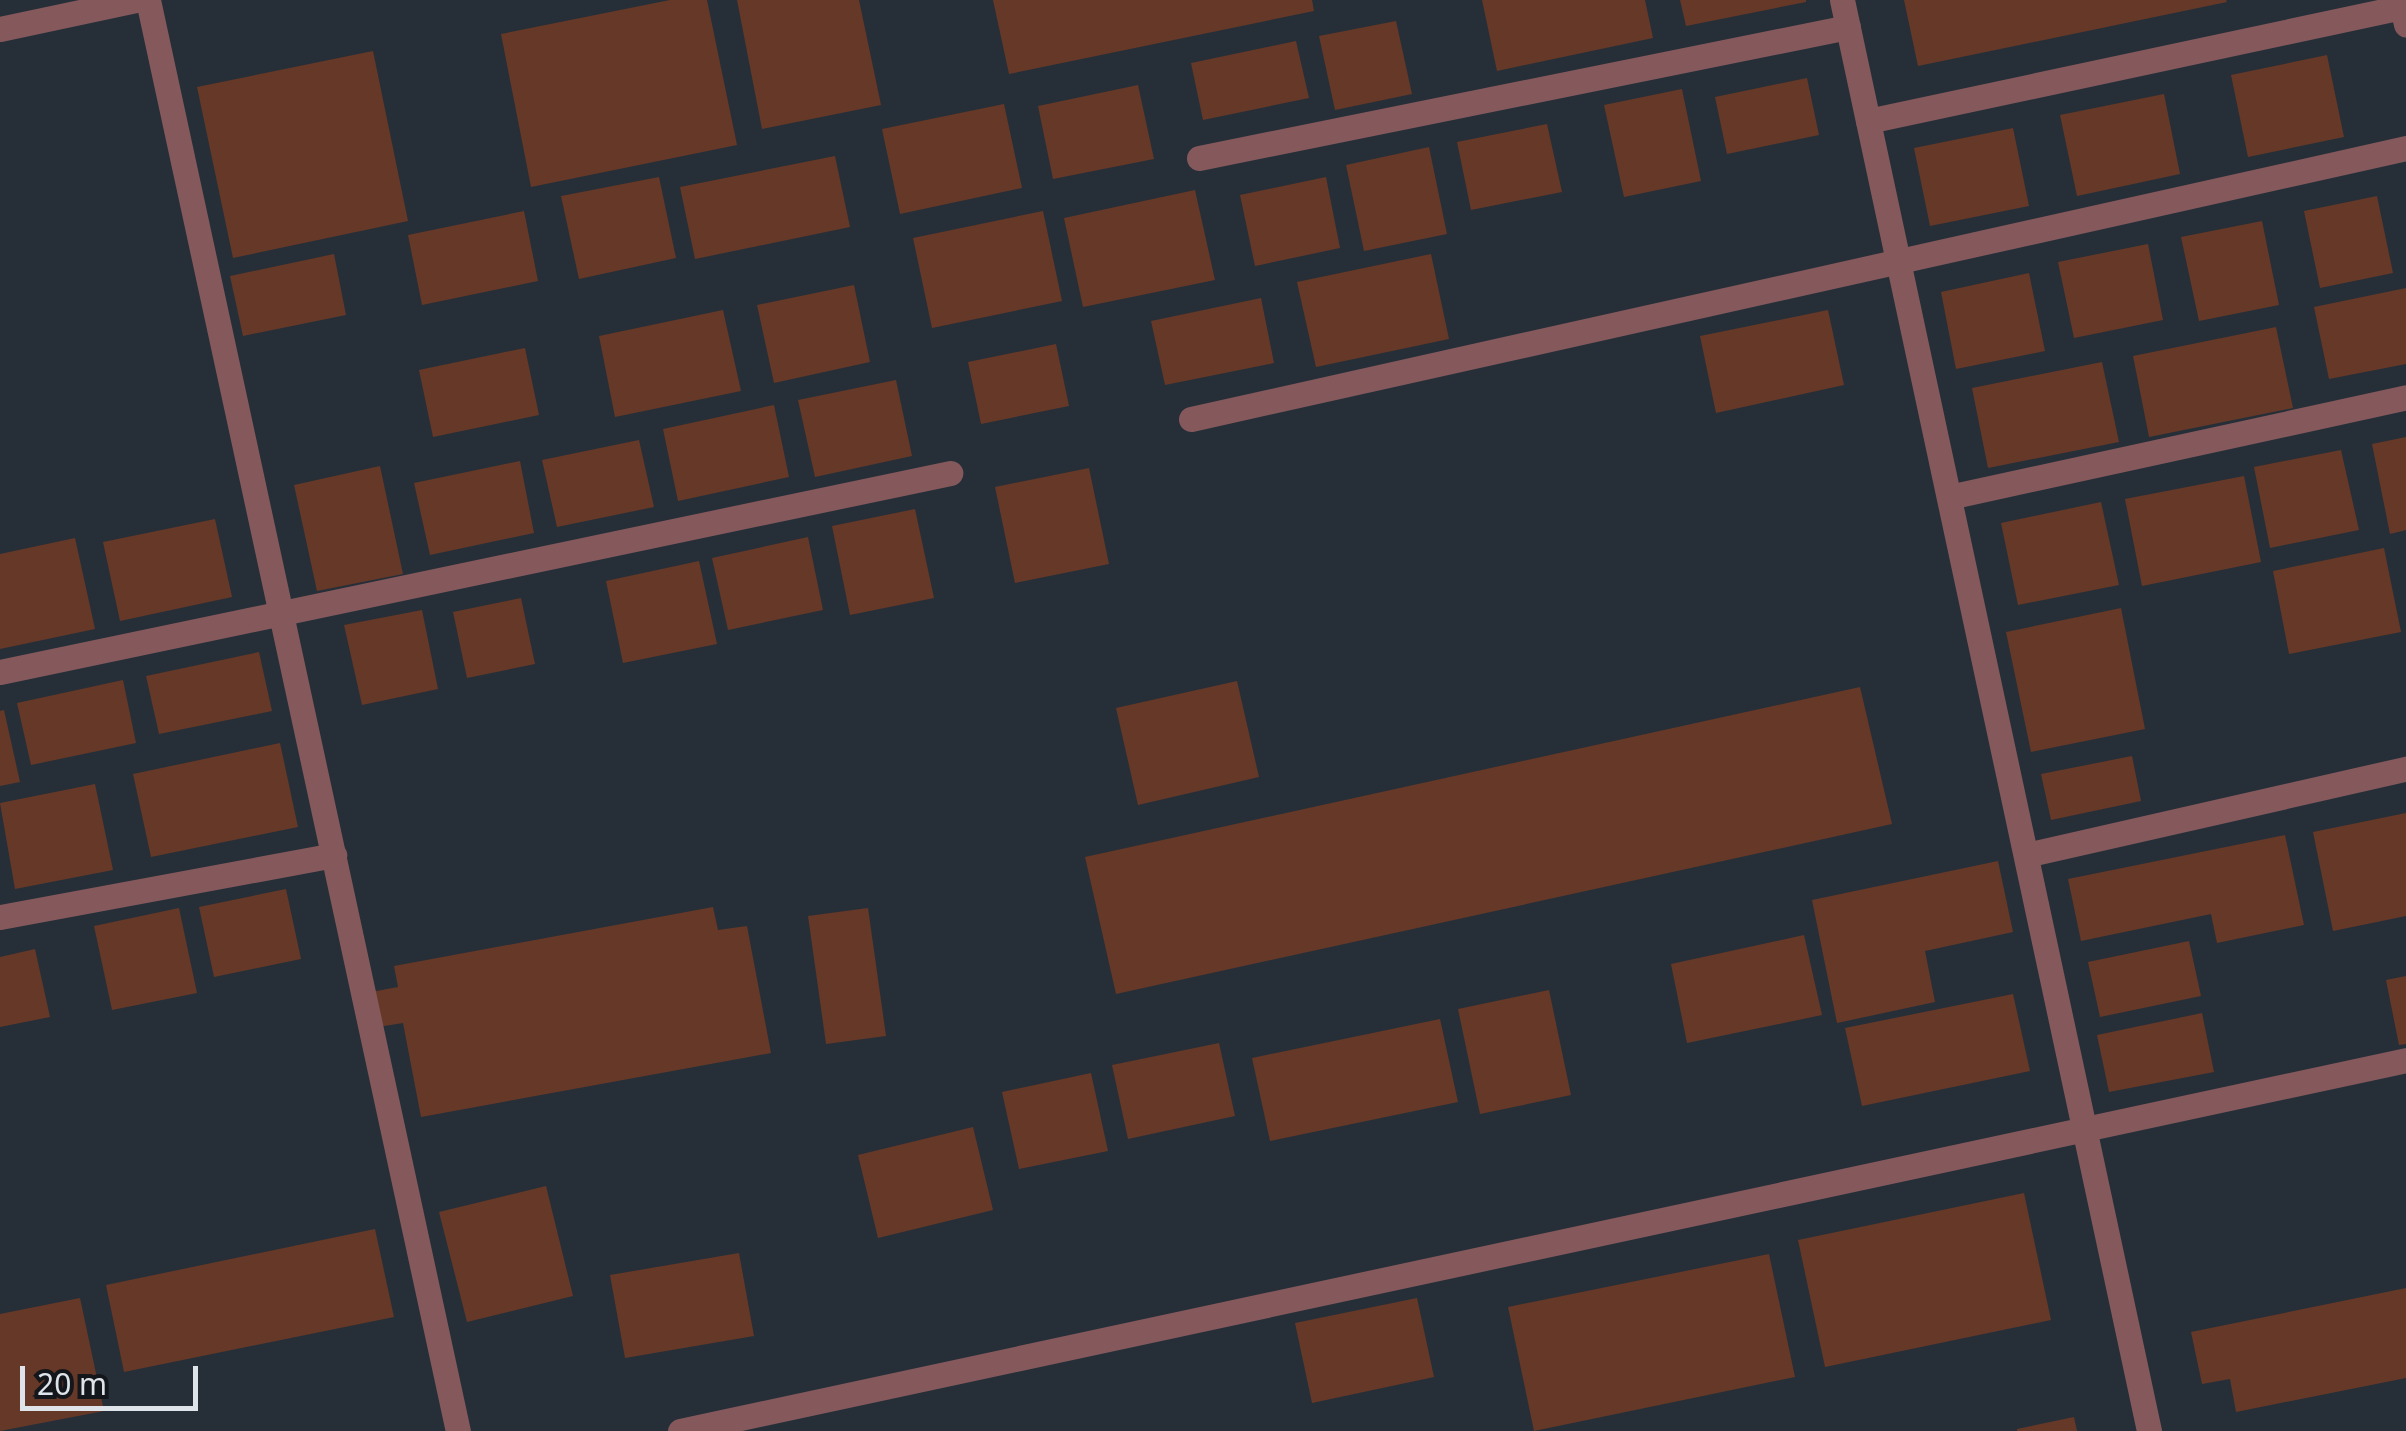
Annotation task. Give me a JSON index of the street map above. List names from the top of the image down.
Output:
{
  "scale_bar": "20 m"
}
